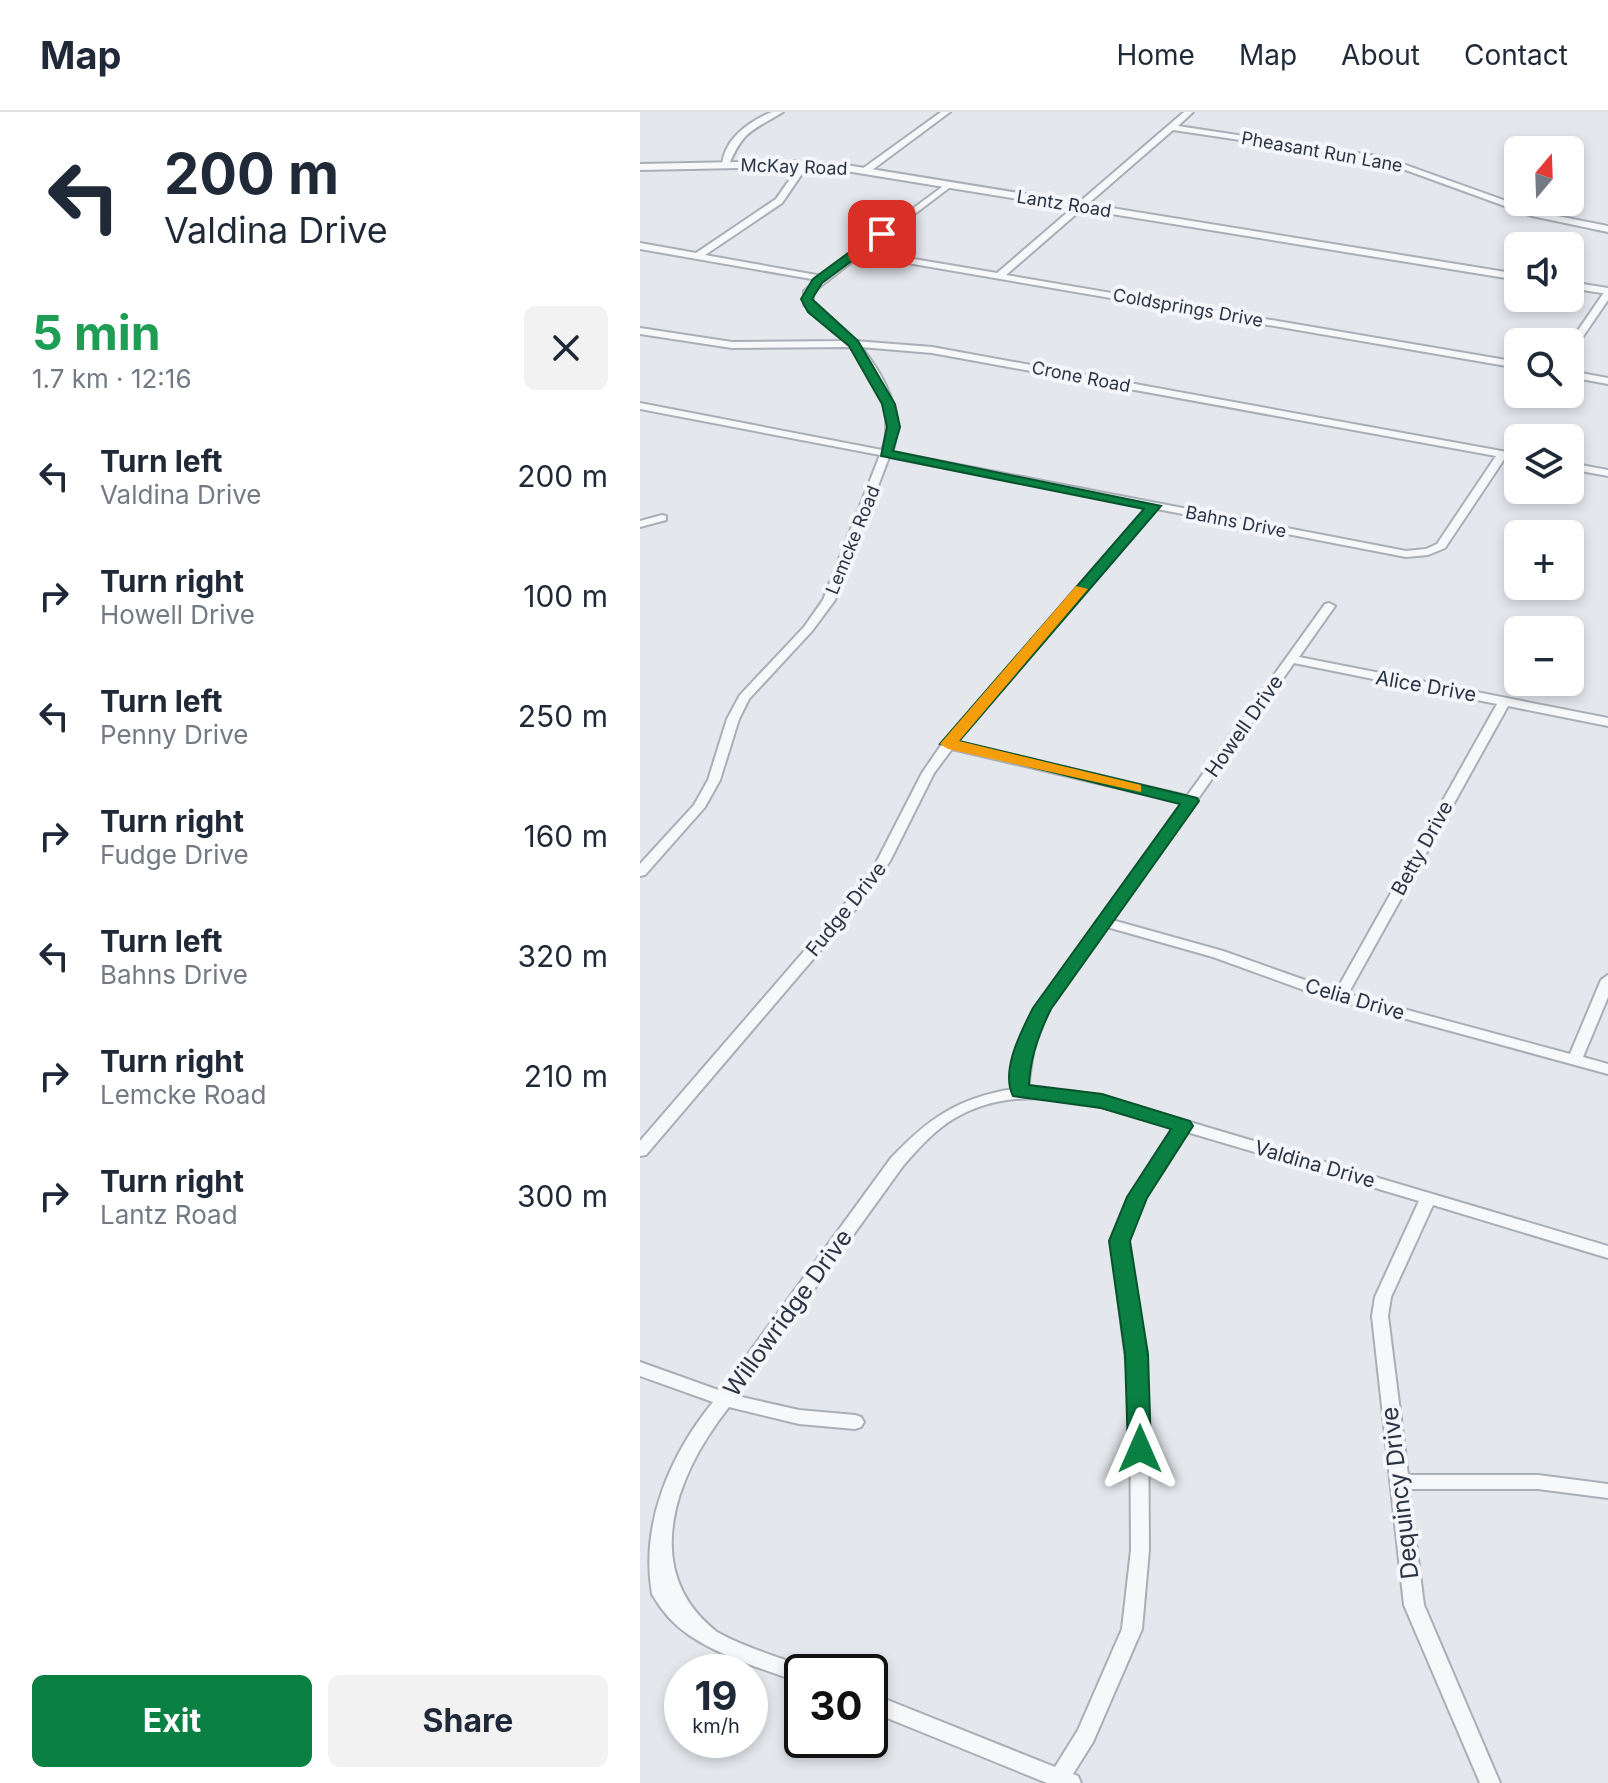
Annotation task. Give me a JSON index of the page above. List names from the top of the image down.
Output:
{
  "streets": {
    "street": [
      "Pheasant Run Lane",
      "McKay Road",
      "Lantz Road",
      "Coldsprings Drive",
      "Crone Road",
      "Bahns Drive",
      "Lemcke Road",
      "Alice Drive",
      "Howell Drive",
      "Betty Drive",
      "Fudge Drive",
      "Celia Drive",
      "Valdina Drive",
      "Willowridge Drive",
      "Dequincy Drive"
    ]
  },
  "crossings": [
    ["McKay Road", "Lantz Road"],
    ["Crone Road", "Bahns Drive"],
    ["Crone Road", "Lemcke Road"],
    ["Bahns Drive", "Lemcke Road"],
    ["Bahns Drive", "Fudge Drive"],
    ["Alice Drive", "Howell Drive"],
    ["Alice Drive", "Betty Drive"],
    ["Howell Drive", "Celia Drive"],
    ["Howell Drive", "Valdina Drive"],
    ["Howell Drive", "Willowridge Drive"],
    ["Betty Drive", "Celia Drive"],
    ["Valdina Drive", "Willowridge Drive"],
    ["Valdina Drive", "Dequincy Drive"]
  ],
  "north": "top",
  "page": {
    "header": "Map",
    "nav": [
      "Home",
      "Map",
      "About",
      "Contact"
    ],
    "turn": ["200 m", "Valdina Drive"],
    "map_buttons": ["+", "−"],
    "heading": ["5 min", "1.7 km · 12:16"],
    "list": [
      {
        "name": "Turn left",
        "note": "Valdina Drive",
        "value": "200 m"
      },
      {
        "name": "Turn right",
        "note": "Howell Drive",
        "value": "100 m"
      },
      {
        "name": "Turn left",
        "note": "Penny Drive",
        "value": "250 m"
      },
      {
        "name": "Turn right",
        "note": "Fudge Drive",
        "value": "160 m"
      },
      {
        "name": "Turn left",
        "note": "Bahns Drive",
        "value": "320 m"
      },
      {
        "name": "Turn right",
        "note": "Lemcke Road",
        "value": "210 m"
      },
      {
        "name": "Turn right",
        "note": "Lantz Road",
        "value": "300 m"
      }
    ],
    "speed": "19 km/h",
    "limit": "30",
    "buttons": ["Exit", "Share"]
  }
}
